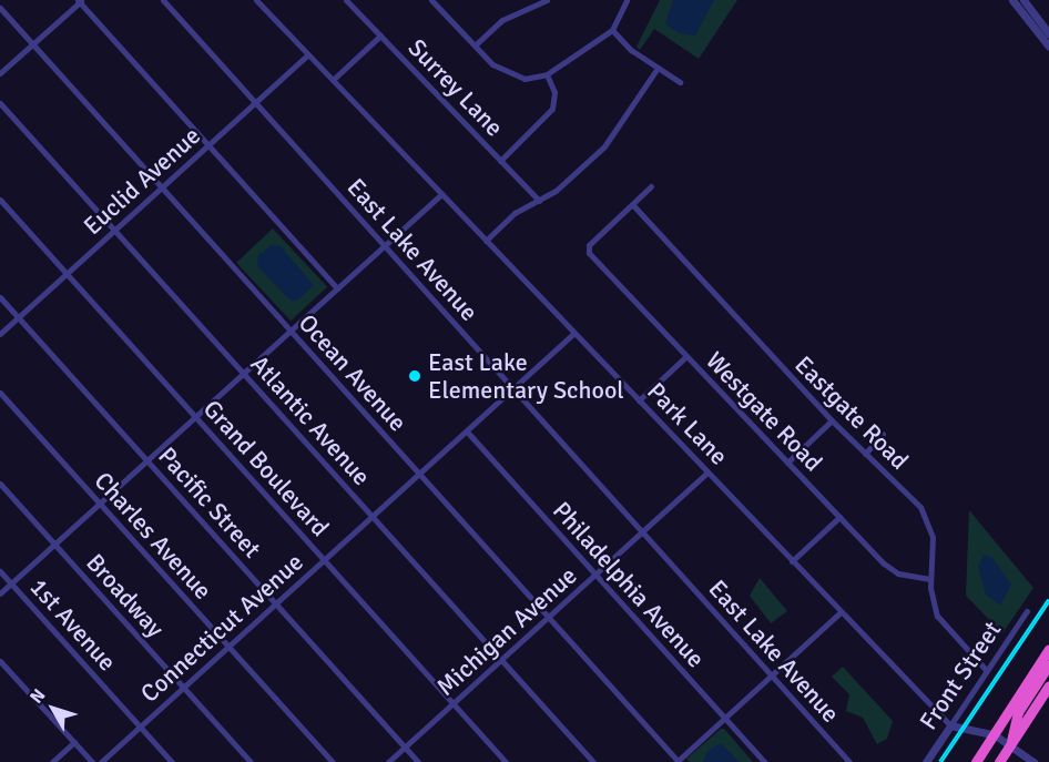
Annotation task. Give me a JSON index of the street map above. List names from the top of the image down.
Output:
{
  "streets": {
    "street": [
      "Surrey Lane",
      "Euclid Avenue",
      "East Lake Avenue",
      "Ocean Avenue",
      "Westgate Road",
      "Eastgate Road",
      "Atlantic Avenue",
      "Park Lane",
      "Grand Boulevard",
      "Pacific Street",
      "Charles Avenue",
      "Philadelphia Avenue",
      "Broadway",
      "1st Avenue",
      "Connecticut Avenue",
      "Michigan Avenue",
      "Front Street"
    ]
  },
  "crossings": [
    ["Euclid Avenue", "East Lake Avenue"],
    ["Euclid Avenue", "Ocean Avenue"],
    ["Euclid Avenue", "Atlantic Avenue"],
    ["Euclid Avenue", "Park Lane"],
    ["Euclid Avenue", "Grand Boulevard"],
    ["Euclid Avenue", "Pacific Street"],
    ["East Lake Avenue", "Connecticut Avenue"],
    ["East Lake Avenue", "Michigan Avenue"],
    ["Ocean Avenue", "Connecticut Avenue"],
    ["Ocean Avenue", "Michigan Avenue"],
    ["Westgate Road", "Eastgate Road"],
    ["Eastgate Road", "Front Street"],
    ["Atlantic Avenue", "Connecticut Avenue"],
    ["Atlantic Avenue", "Michigan Avenue"],
    ["Park Lane", "Connecticut Avenue"],
    ["Park Lane", "Michigan Avenue"],
    ["Park Lane", "Front Street"],
    ["Grand Boulevard", "Connecticut Avenue"],
    ["Grand Boulevard", "Michigan Avenue"],
    ["Pacific Street", "Connecticut Avenue"],
    ["Pacific Street", "Michigan Avenue"],
    ["Charles Avenue", "Connecticut Avenue"],
    ["Philadelphia Avenue", "Connecticut Avenue"],
    ["Philadelphia Avenue", "Michigan Avenue"],
    ["Broadway", "Connecticut Avenue"],
    ["1st Avenue", "Connecticut Avenue"]
  ],
  "places": ["East Lake Elementary School"],
  "north": "top left"
}
